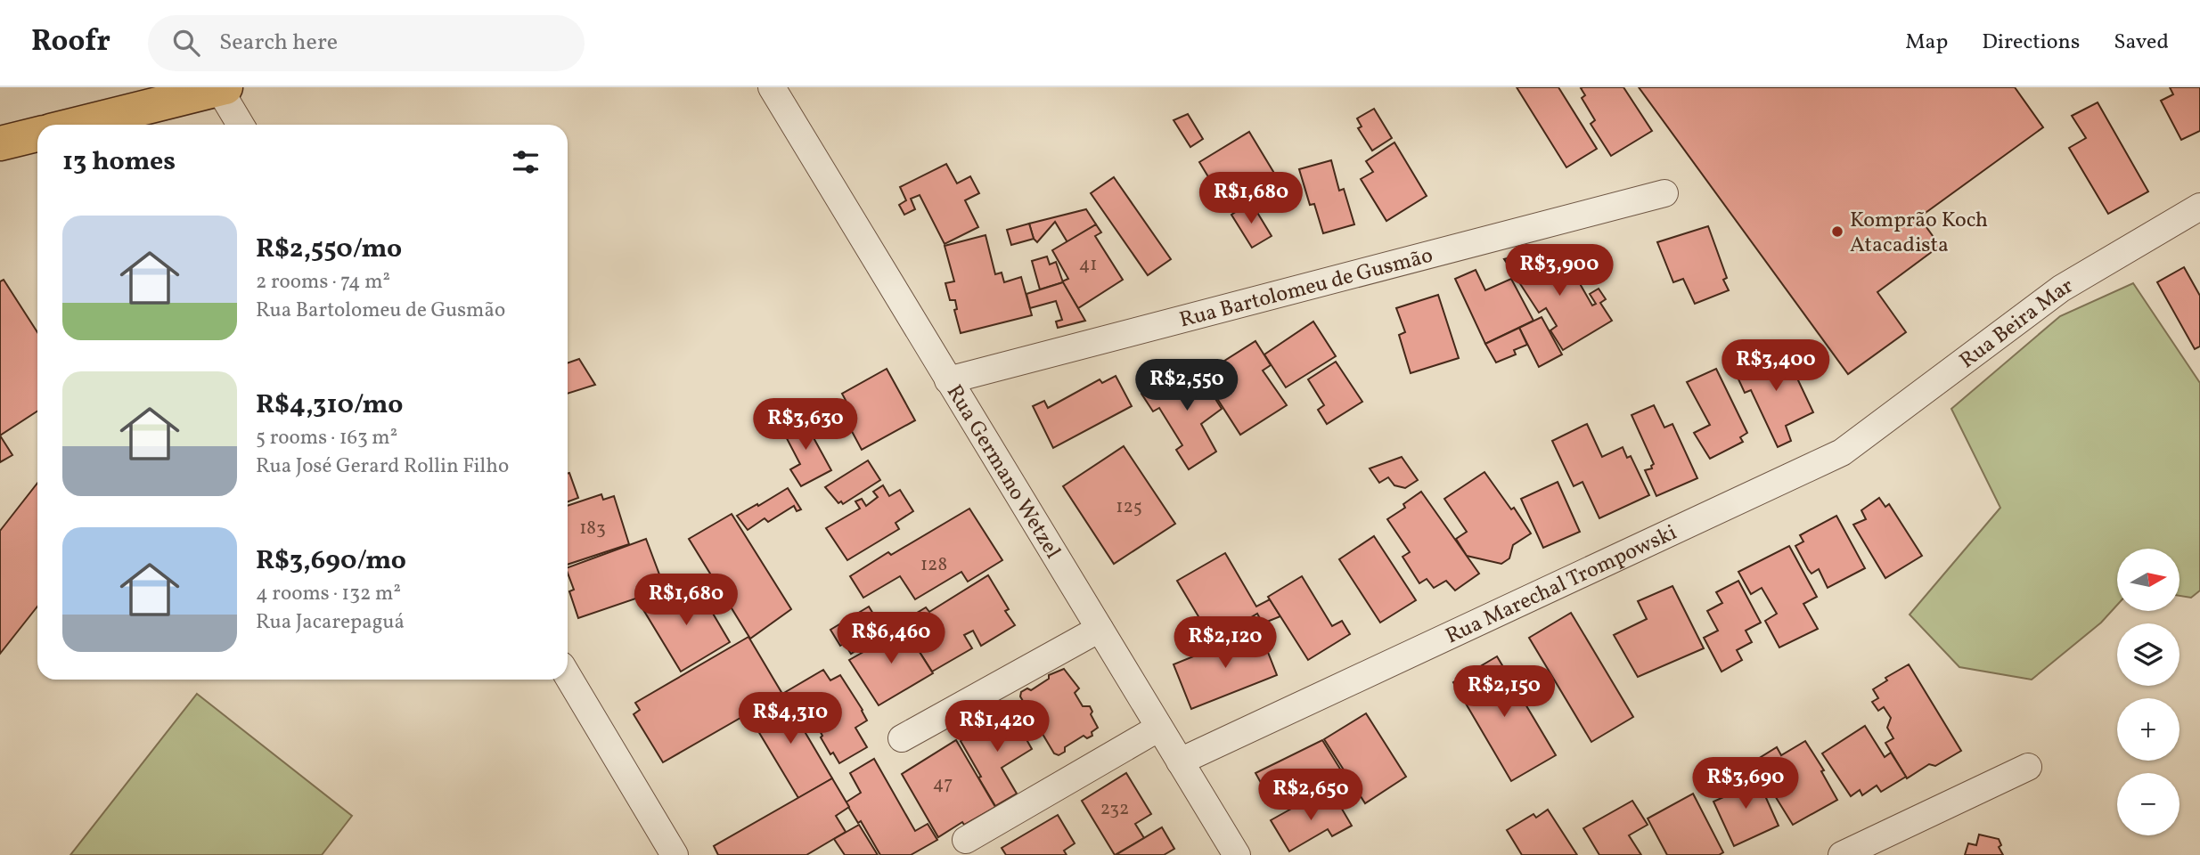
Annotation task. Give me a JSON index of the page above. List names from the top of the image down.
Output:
{
  "streets": {
    "street": [
      "Rua Bartolomeu de Gusmão",
      "Rua Beira Mar",
      "Rua Germano Wetzel",
      "Rua Marechal Trompowski"
    ]
  },
  "crossings": [
    ["Rua Bartolomeu de Gusmão", "Rua Germano Wetzel"],
    ["Rua Beira Mar", "Rua Marechal Trompowski"],
    ["Rua Germano Wetzel", "Rua Marechal Trompowski"]
  ],
  "places": ["Komprão Koch Atacadista"],
  "house_numbers": [
    "41",
    "125",
    "183",
    "128",
    "47",
    "232"
  ],
  "north": "right",
  "page": {
    "header": "Roofr",
    "search": "Search here",
    "nav": ["Map", "Directions", "Saved"],
    "heading": "13 homes",
    "price": [
      "R$1,680",
      "R$3,900",
      "R$3,400",
      "R$2,550",
      "R$3,630",
      "R$1,680",
      "R$6,460",
      "R$2,120",
      "R$2,150",
      "R$4,310",
      "R$1,420",
      "R$3,690",
      "R$2,650"
    ],
    "list": [
      {
        "name": "R$2,550/mo",
        "note": "2 rooms · 74 m² · Rua Bartolomeu de Gusmão"
      },
      {
        "name": "R$4,310/mo",
        "note": "5 rooms · 163 m² · Rua José Gerard Rollin Filho"
      },
      {
        "name": "R$3,690/mo",
        "note": "4 rooms · 132 m² · Rua Jacarepaguá"
      }
    ],
    "map_buttons": ["+", "−"]
  }
}
